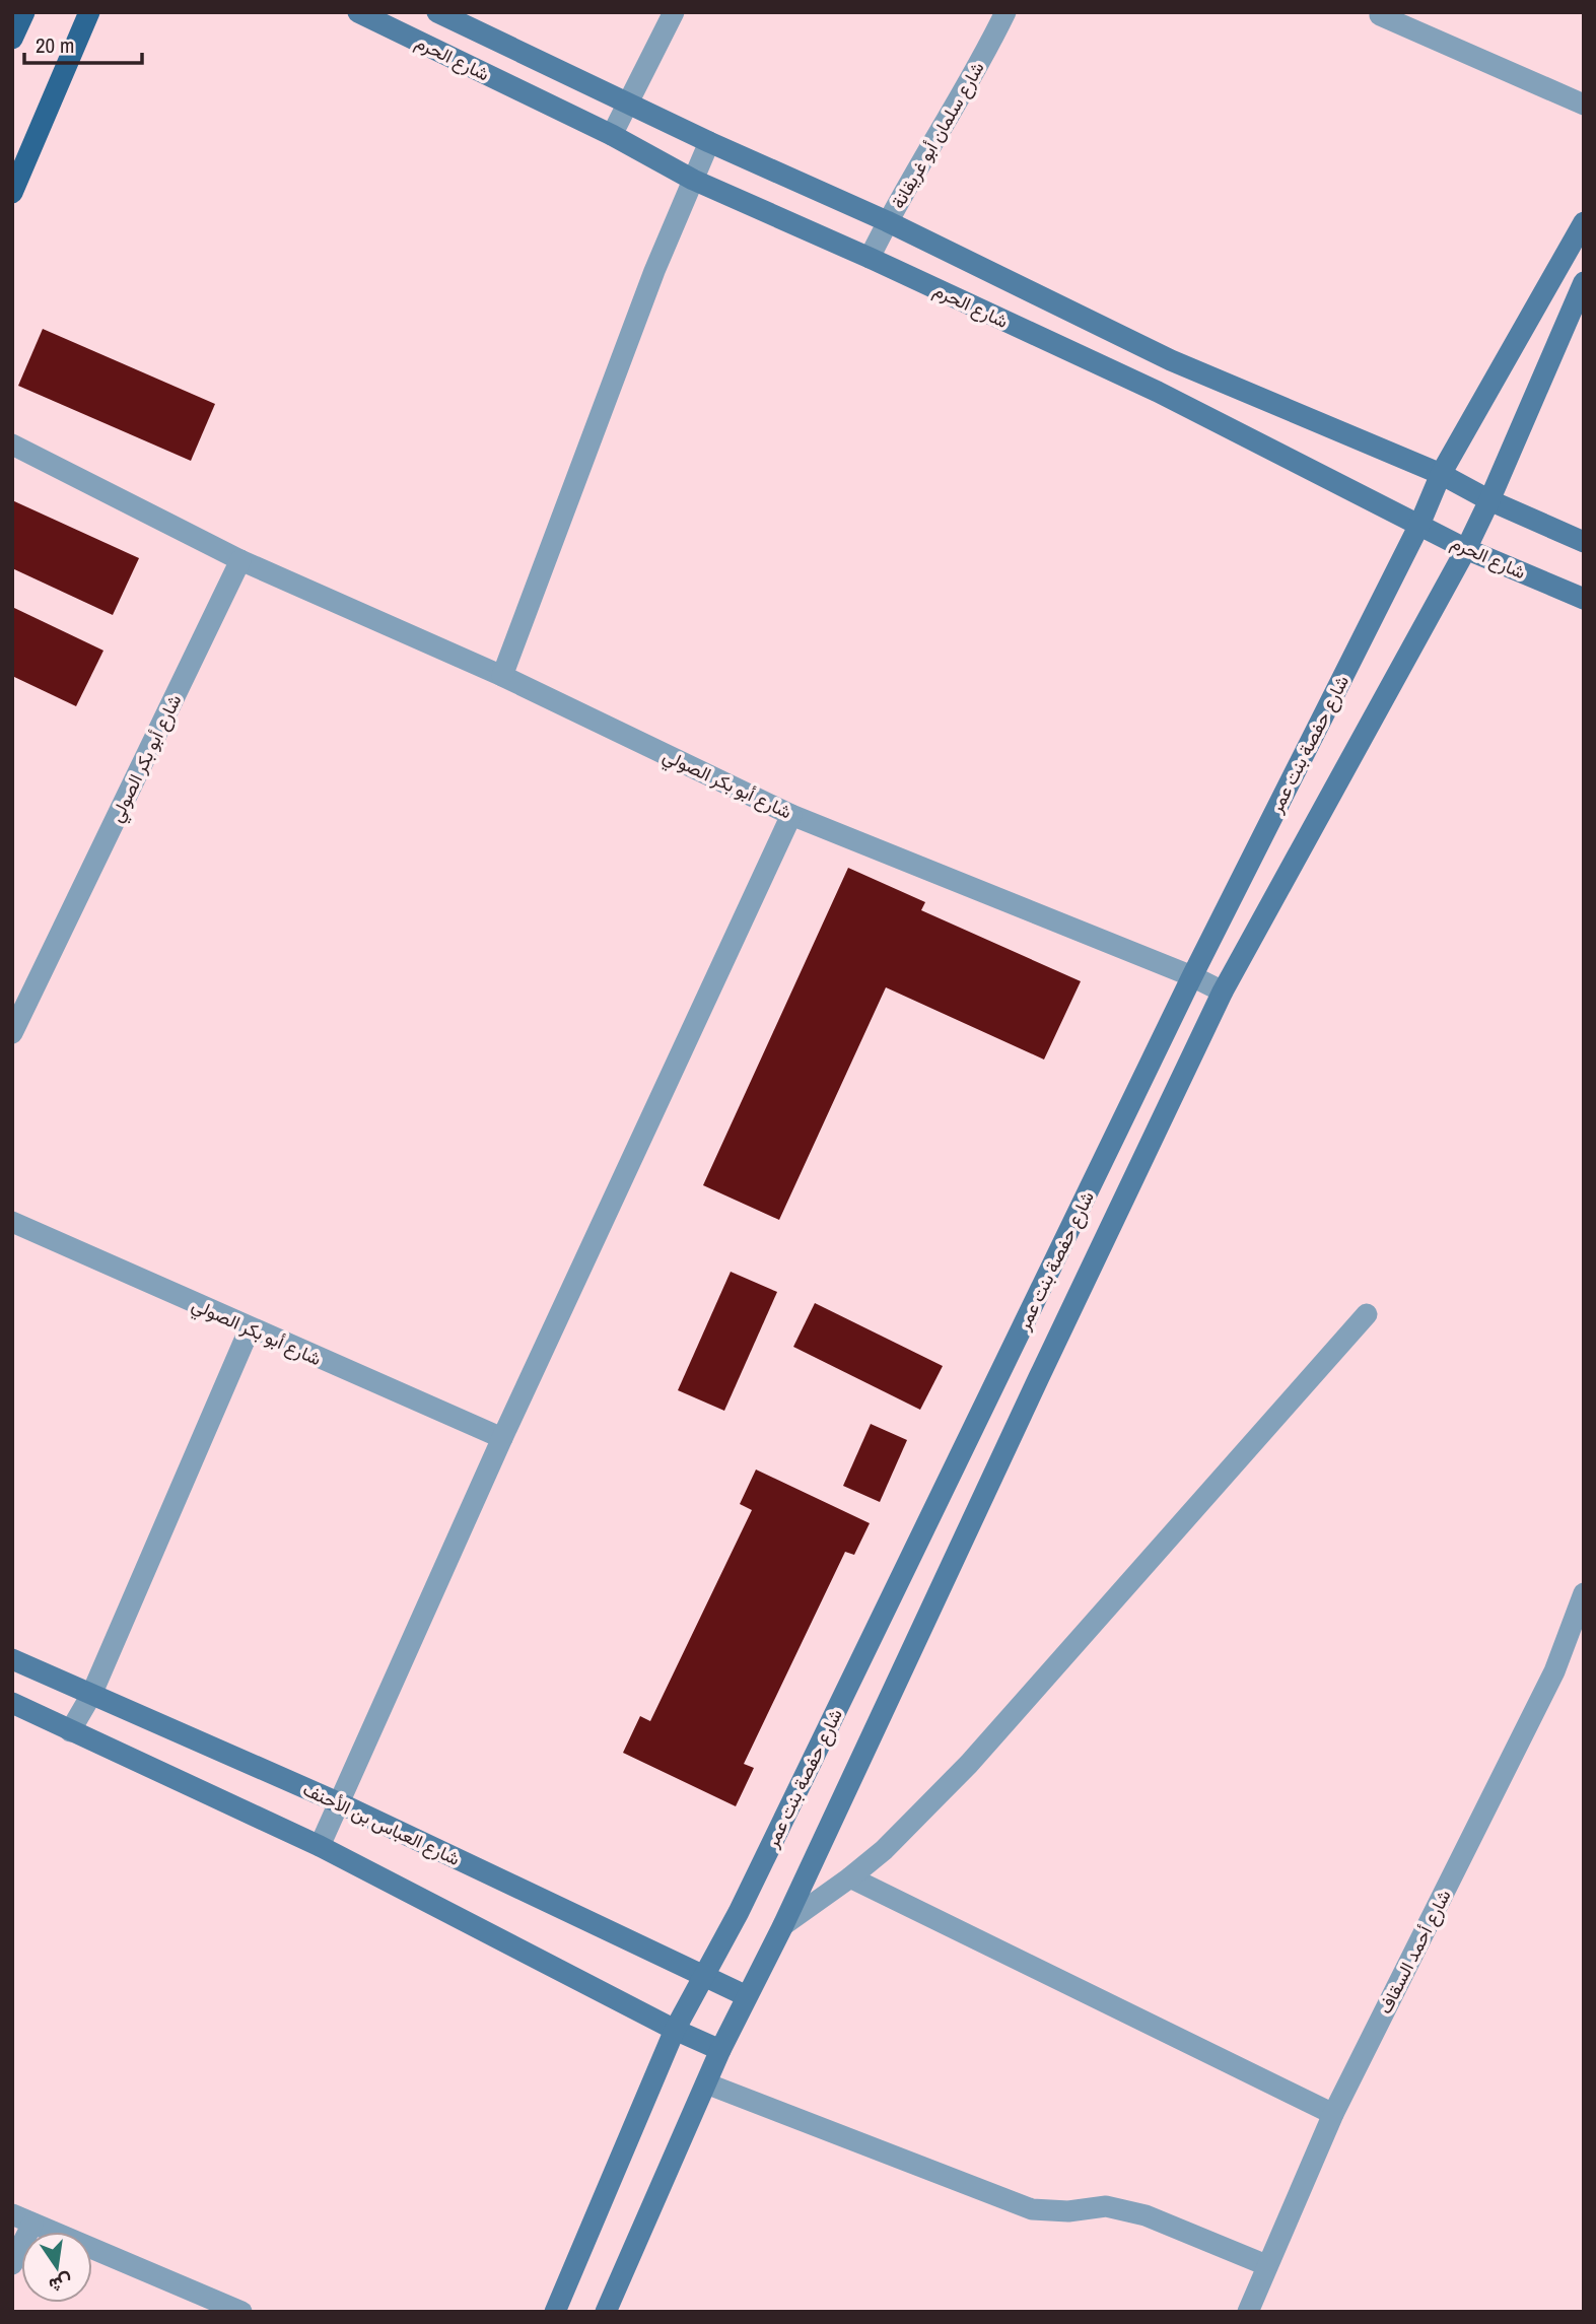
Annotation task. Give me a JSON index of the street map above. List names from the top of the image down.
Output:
{
  "streets": {
    "street": [
      "شارع الحرم",
      "شارع سلمان أبو غريقانة",
      "شارع حفصة بنت عمر",
      "شارع أبو بكر الصولي",
      "شارع العباس بن الأحنف",
      "شارع أحمد السقاف"
    ]
  },
  "crossings": [
    ["شارع الحرم", "شارع سلمان أبو غريقانة"],
    ["شارع الحرم", "شارع حفصة بنت عمر"],
    ["شارع حفصة بنت عمر", "شارع أبو بكر الصولي"],
    ["شارع حفصة بنت عمر", "شارع العباس بن الأحنف"]
  ],
  "scale_bar": "20 m",
  "north": "bottom"
}
